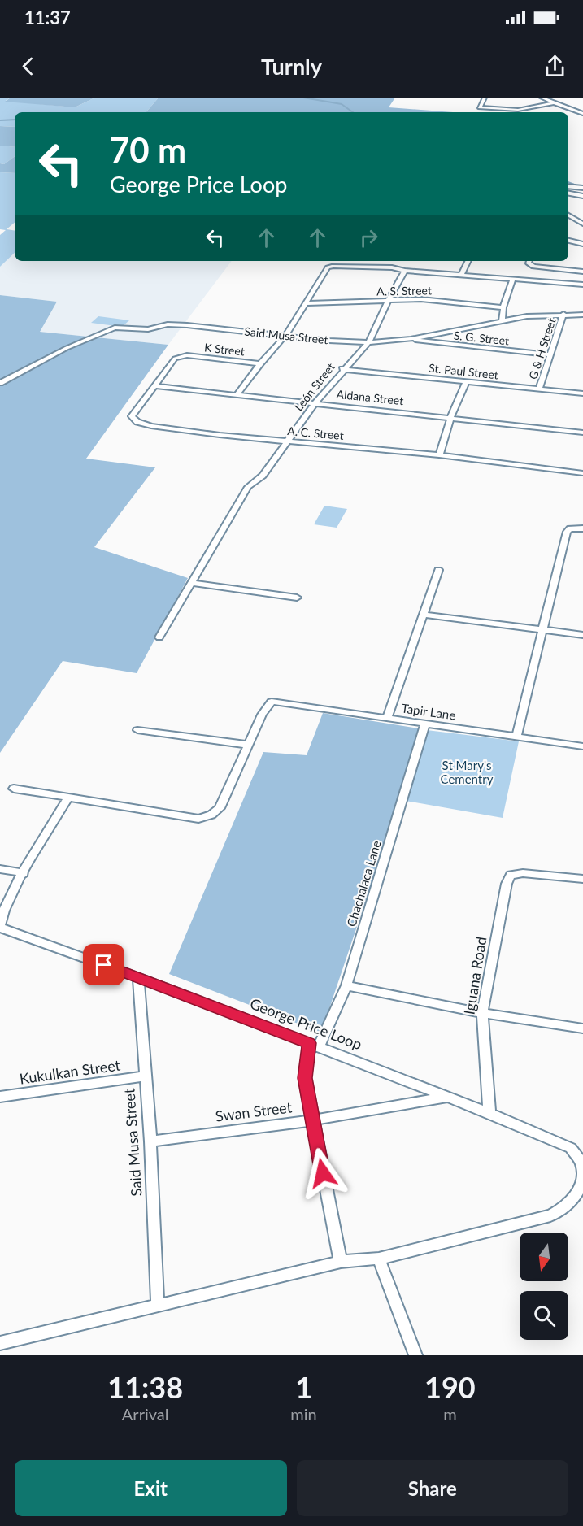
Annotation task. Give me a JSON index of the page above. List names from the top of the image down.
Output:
{
  "streets": {
    "street": [
      "A. S. Street",
      "Said Musa Street",
      "S. G. Street",
      "G & H Street",
      "K Street",
      "St. Paul Street",
      "León Street",
      "Aldana Street",
      "A. C. Street",
      "Tapir Lane",
      "Chachalaca Lane",
      "Iguana Road",
      "George Price Loop",
      "Kukulkan Street",
      "Swan Street"
    ]
  },
  "crossings": [
    ["A. S. Street", "León Street"],
    ["Said Musa Street", "S. G. Street"],
    ["Said Musa Street", "G & H Street"],
    ["Said Musa Street", "León Street"],
    ["Said Musa Street", "George Price Loop"],
    ["Said Musa Street", "Kukulkan Street"],
    ["Said Musa Street", "Swan Street"],
    ["S. G. Street", "G & H Street"],
    ["G & H Street", "St. Paul Street"],
    ["K Street", "A. C. Street"],
    ["St. Paul Street", "León Street"],
    ["León Street", "Aldana Street"],
    ["León Street", "A. C. Street"],
    ["Aldana Street", "A. C. Street"],
    ["Tapir Lane", "Chachalaca Lane"],
    ["Chachalaca Lane", "George Price Loop"],
    ["Chachalaca Lane", "Swan Street"],
    ["Iguana Road", "George Price Loop"],
    ["George Price Loop", "Swan Street"]
  ],
  "parks": ["St Mary's Cementry"],
  "north": "bottom",
  "page": {
    "status": "11:37",
    "header": "Turnly",
    "turn": ["70 m", "George Price Loop"],
    "eta": [
      "11:38",
      "Arrival",
      "1",
      "min",
      "190",
      "m"
    ],
    "buttons": ["Exit", "Share"]
  }
}
